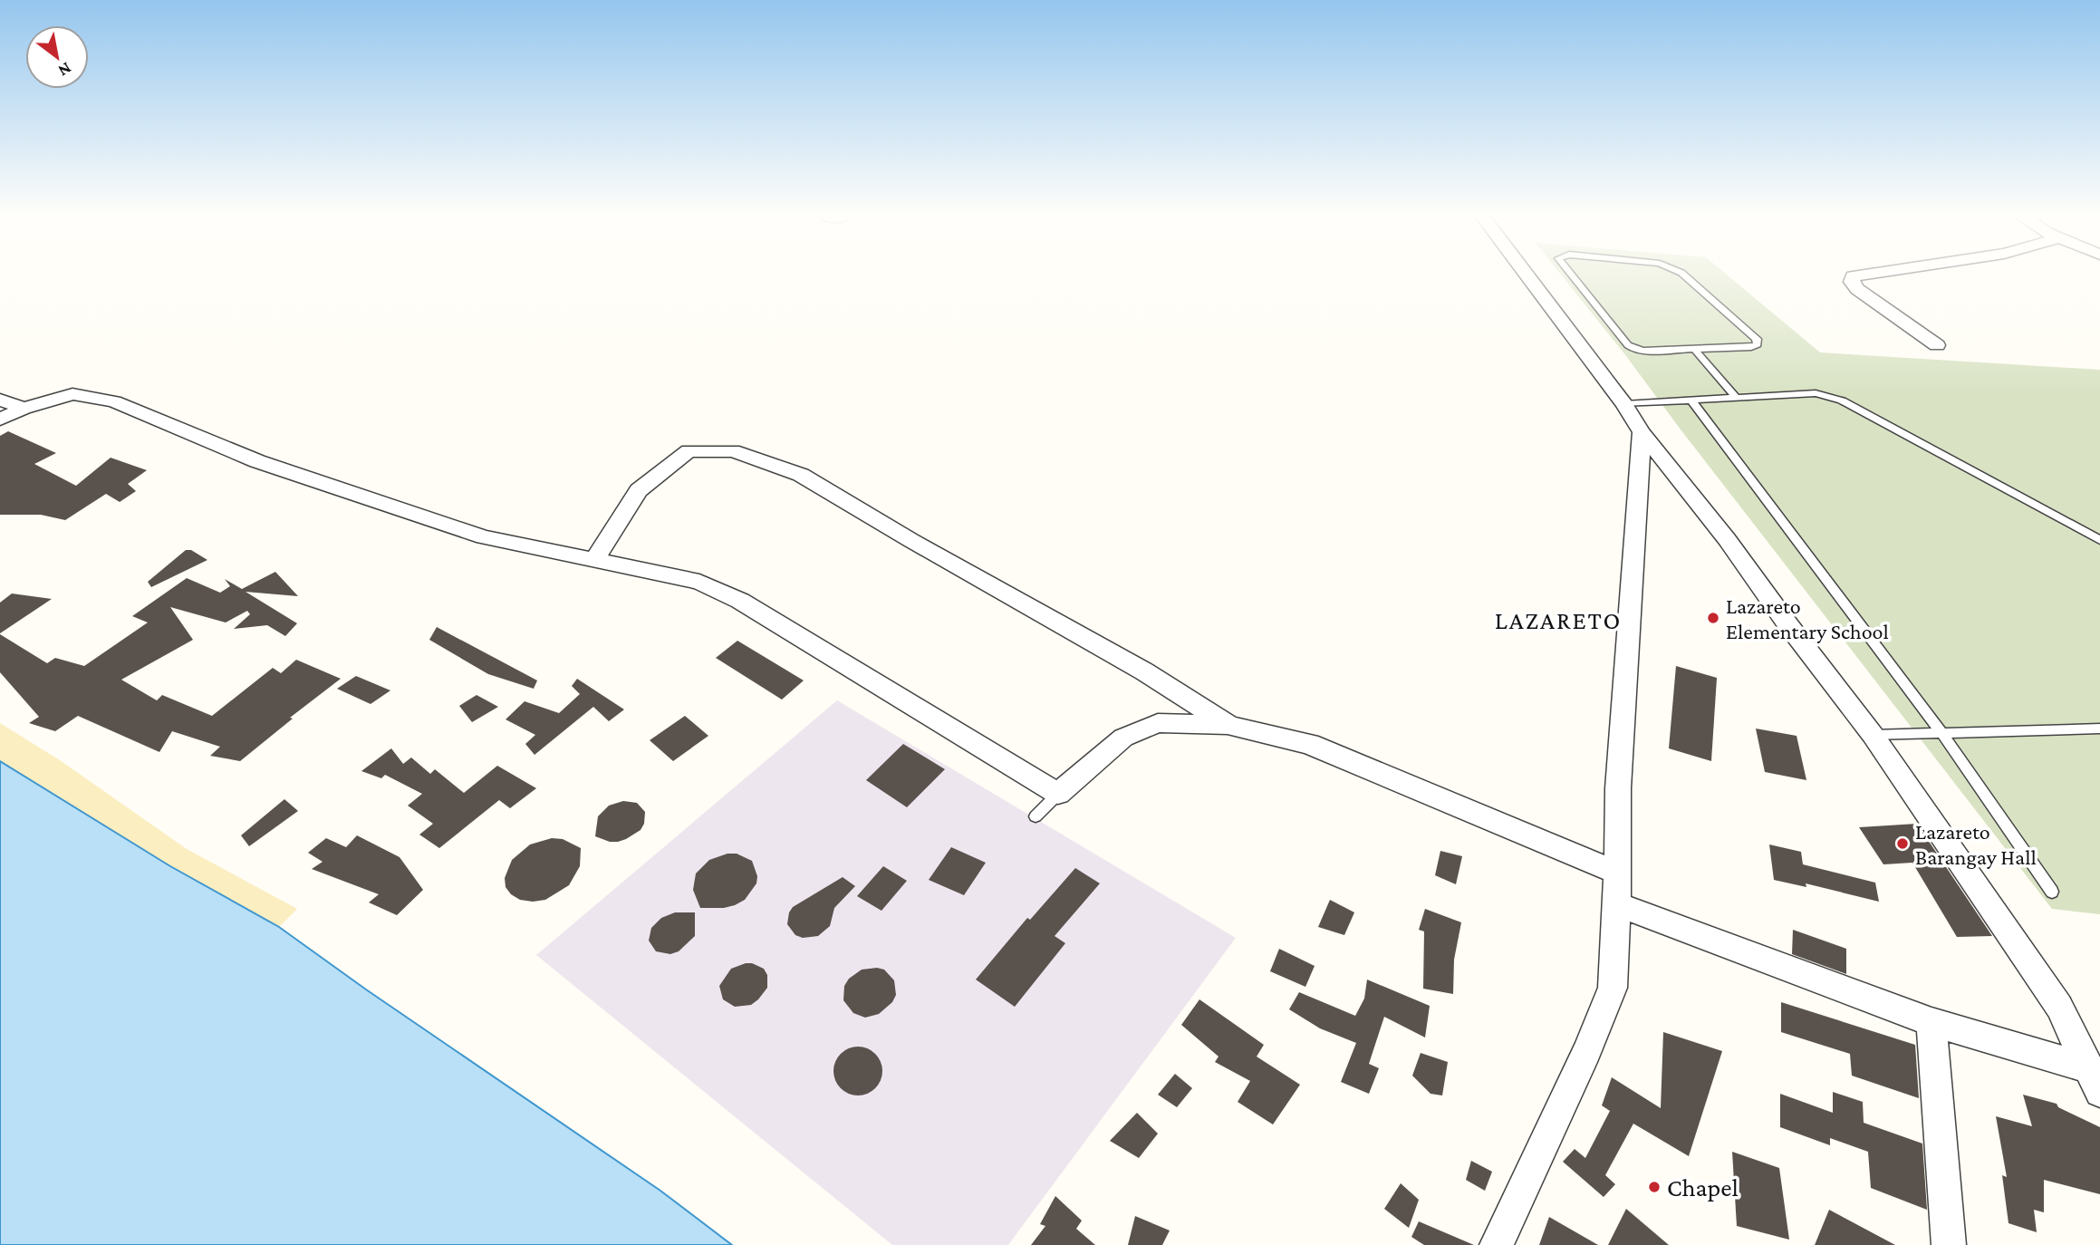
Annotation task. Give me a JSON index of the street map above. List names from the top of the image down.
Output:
{
  "districts": ["LAZARETO"],
  "places": ["Lazareto Elementary School", "Lazareto Barangay Hall", "Chapel"],
  "north": "bottom right"
}
